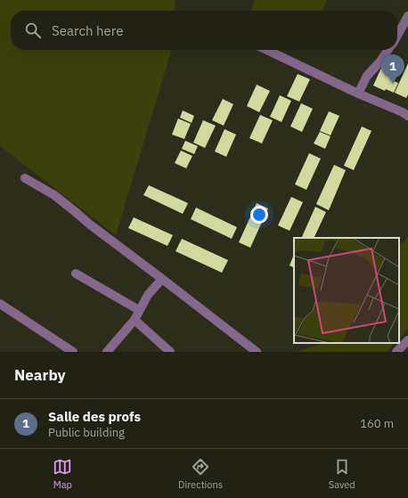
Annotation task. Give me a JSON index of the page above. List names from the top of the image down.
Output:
{
  "page": {
    "search": "Search here",
    "pins": "1",
    "heading": "Nearby",
    "list": [
      {
        "mark": "1",
        "name": "Salle des profs",
        "note": "Public building",
        "value": "160 m"
      }
    ],
    "nav": ["Map", "Directions", "Saved"]
  }
}
